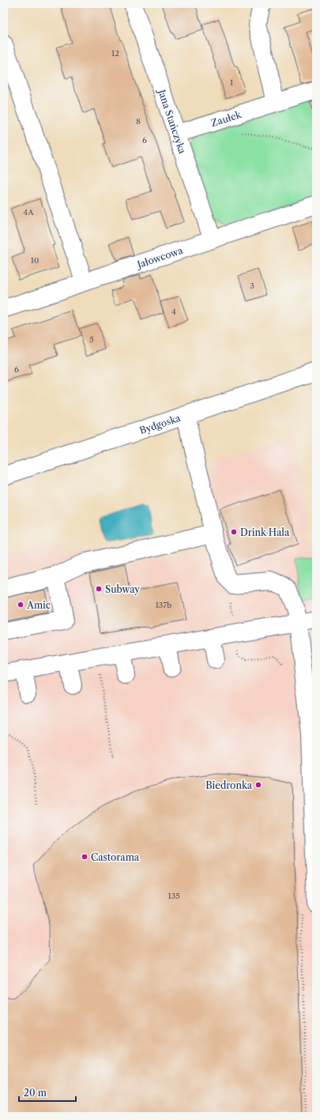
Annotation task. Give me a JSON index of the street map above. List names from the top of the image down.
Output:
{
  "streets": {
    "street": [
      "Zaułek",
      "Jana Stańczyka",
      "Jałowcowa",
      "Bydgoska"
    ]
  },
  "crossings": [
    ["Zaułek", "Jana Stańczyka"],
    ["Jana Stańczyka", "Jałowcowa"]
  ],
  "places": [
    "Drink Hala",
    "Subway",
    "Amic",
    "Biedronka",
    "Castorama"
  ],
  "house_numbers": [
    "12",
    "1",
    "8",
    "6",
    "4A",
    "10",
    "3",
    "4",
    "5",
    "6",
    "137b",
    "135"
  ],
  "scale_bar": "20 m"
}
